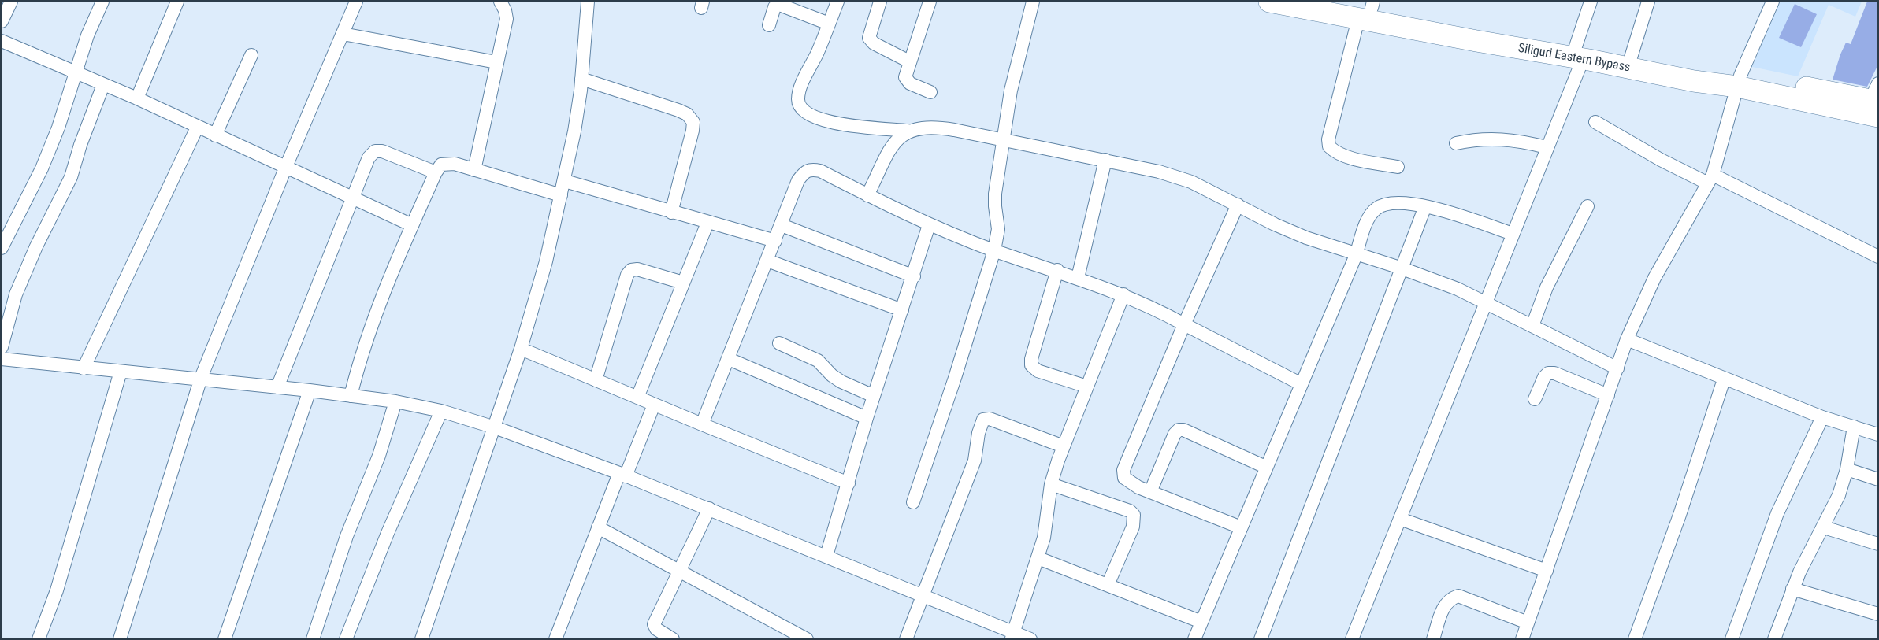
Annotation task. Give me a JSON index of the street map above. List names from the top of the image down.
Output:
{
  "streets": {
    "main road": ["Siliguri Eastern Bypass"]
  }
}
